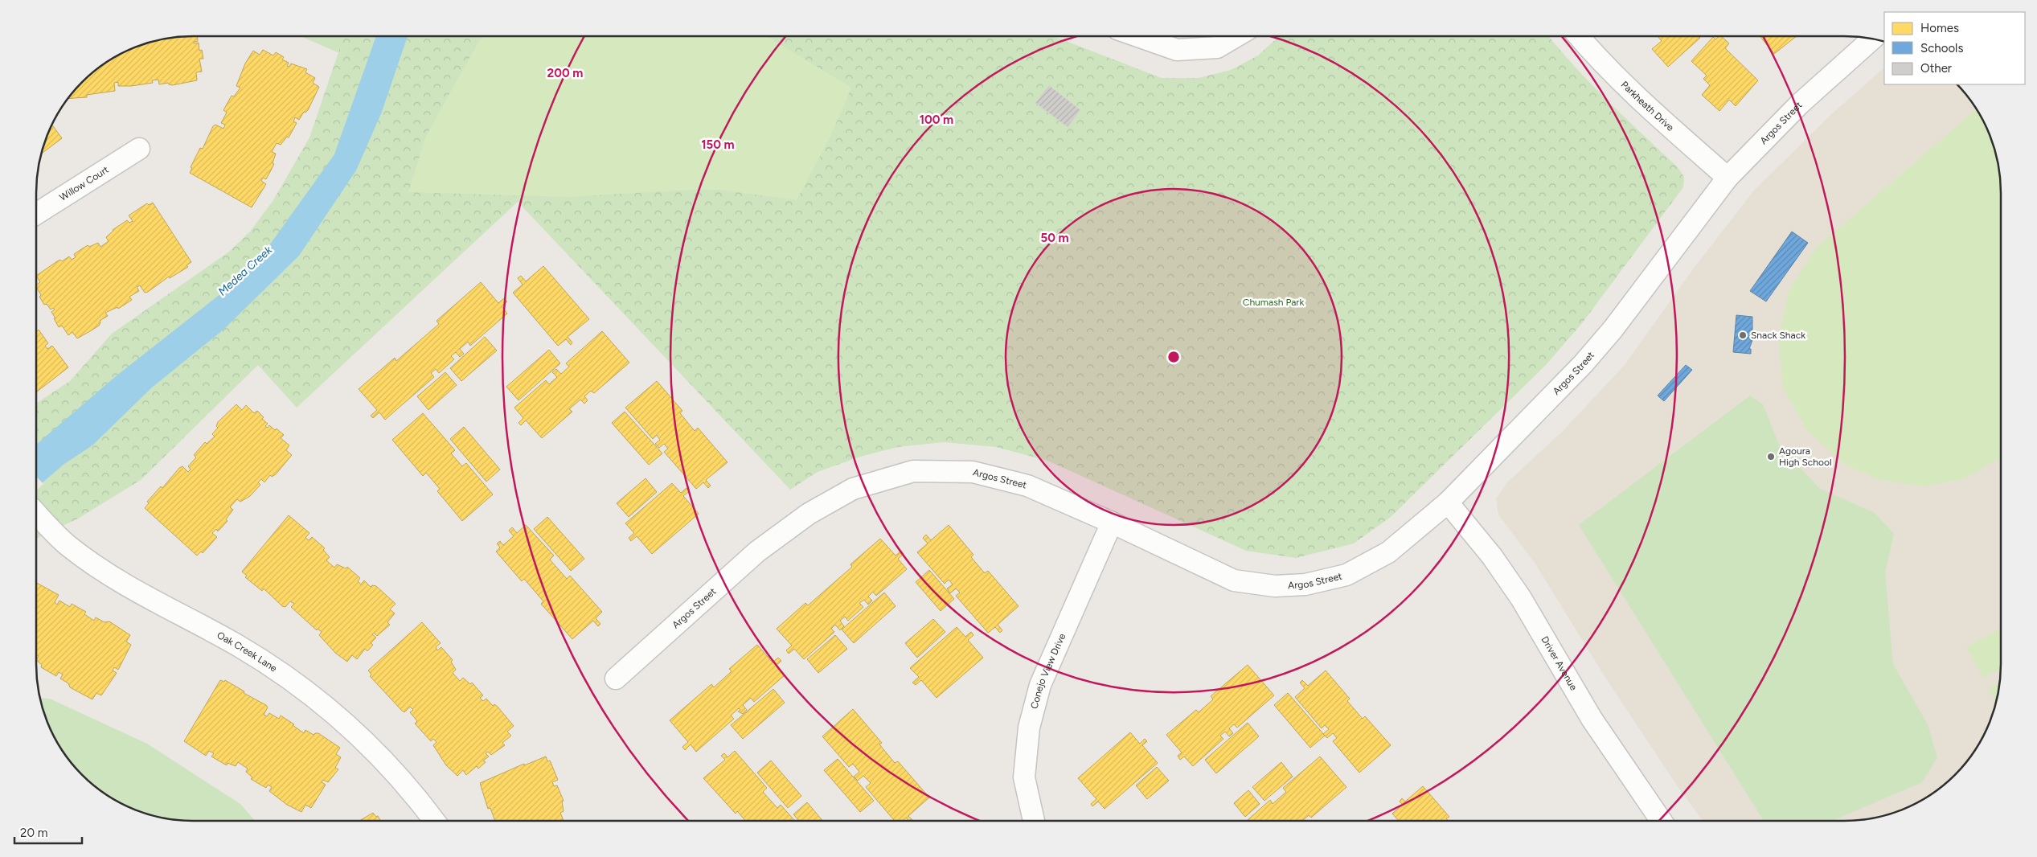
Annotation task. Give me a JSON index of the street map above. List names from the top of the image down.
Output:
{
  "streets": {
    "street": [
      "Parkheath Drive",
      "Argos Street",
      "Willow Court",
      "Oak Creek Lane",
      "Driver Avenue",
      "Conejo View Drive"
    ]
  },
  "crossings": [
    ["Parkheath Drive", "Argos Street"],
    ["Argos Street", "Driver Avenue"],
    ["Argos Street", "Conejo View Drive"]
  ],
  "water": ["Medea Creek"],
  "parks": ["Chumash Park"],
  "places": ["Snack Shack", "Agoura High School"],
  "legend": ["Homes", "Schools", "Other"],
  "scale_bar": "20 m",
  "rings": [
    "200 m",
    "100 m",
    "150 m",
    "50 m"
  ]
}
